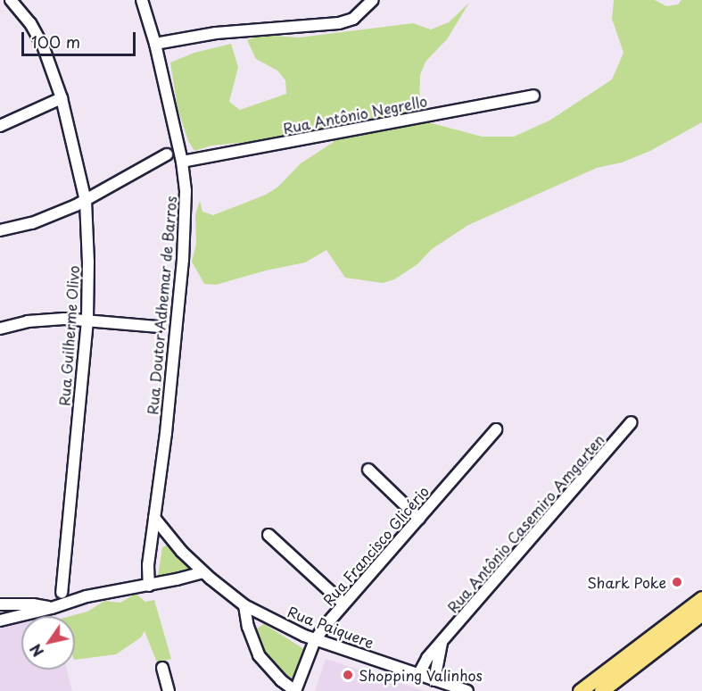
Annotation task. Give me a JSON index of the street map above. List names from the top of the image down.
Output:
{
  "streets": {
    "street": [
      "Rua Antônio Negrello",
      "Rua Doutor Adhemar de Barros",
      "Rua Guilherme Olivo",
      "Rua Antônio Casemiro Amgarten",
      "Rua Francisco Glicério",
      "Rua Paiquere"
    ]
  },
  "crossings": [
    ["Rua Antônio Negrello", "Rua Doutor Adhemar de Barros"],
    ["Rua Doutor Adhemar de Barros", "Rua Paiquere"],
    ["Rua Antônio Casemiro Amgarten", "Rua Paiquere"],
    ["Rua Francisco Glicério", "Rua Paiquere"]
  ],
  "places": ["Shark Poke", "Shopping Valinhos"],
  "scale_bar": "100 m",
  "north": "bottom left"
}
